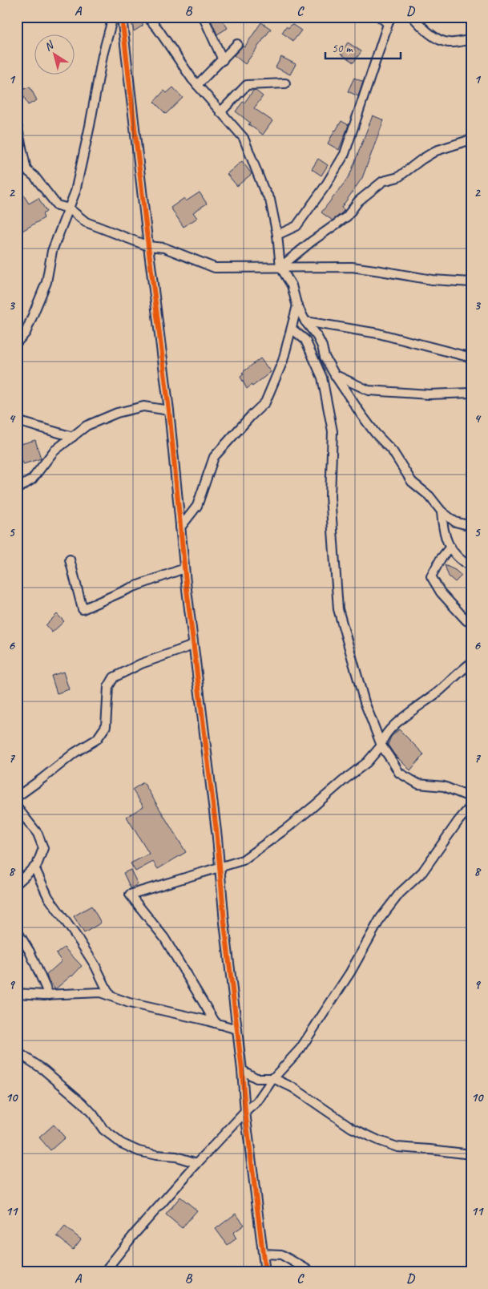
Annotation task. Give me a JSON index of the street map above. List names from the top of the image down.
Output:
{
  "scale_bar": "50 m",
  "north": "top left",
  "grid": {
    "columns": [
      "A",
      "B",
      "C",
      "D"
    ],
    "rows": [
      "1",
      "2",
      "3",
      "4",
      "5",
      "6",
      "7",
      "8",
      "9",
      "10",
      "11"
    ]
  }
}
